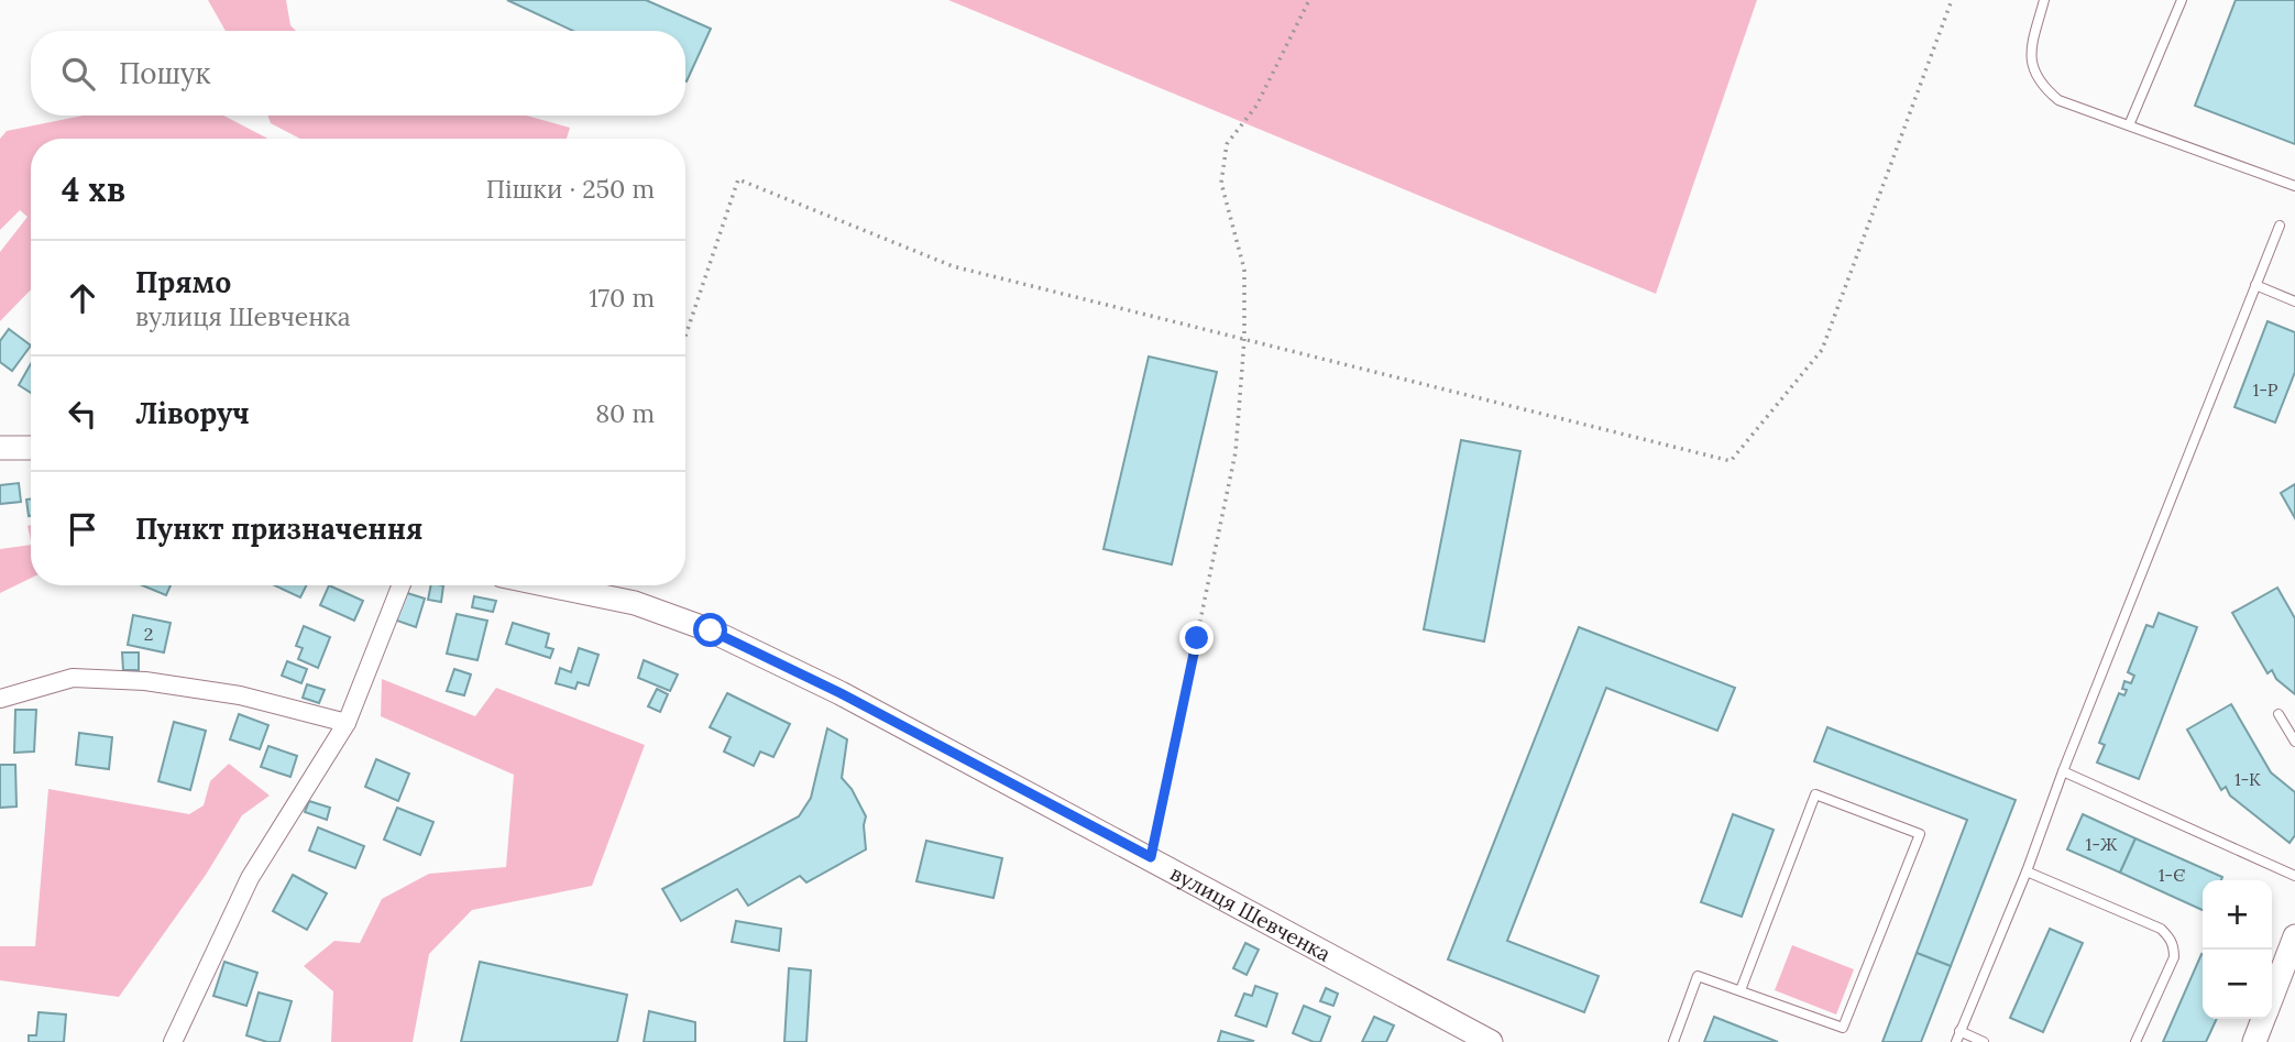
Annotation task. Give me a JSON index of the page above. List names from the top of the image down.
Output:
{
  "streets": {
    "street": ["вулиця Шевченка"]
  },
  "house_numbers": [
    "1-Р",
    "2",
    "1-К",
    "1-Ж",
    "1-Є"
  ],
  "page": {
    "search": "Пошук",
    "heading": ["4 хв", "Пішки · 250 m"],
    "list": [
      ["Прямо", "вулиця Шевченка", "170 m"],
      ["Ліворуч", "80 m"],
      "Пункт призначення"
    ],
    "map_buttons": ["+", "−"]
  }
}
